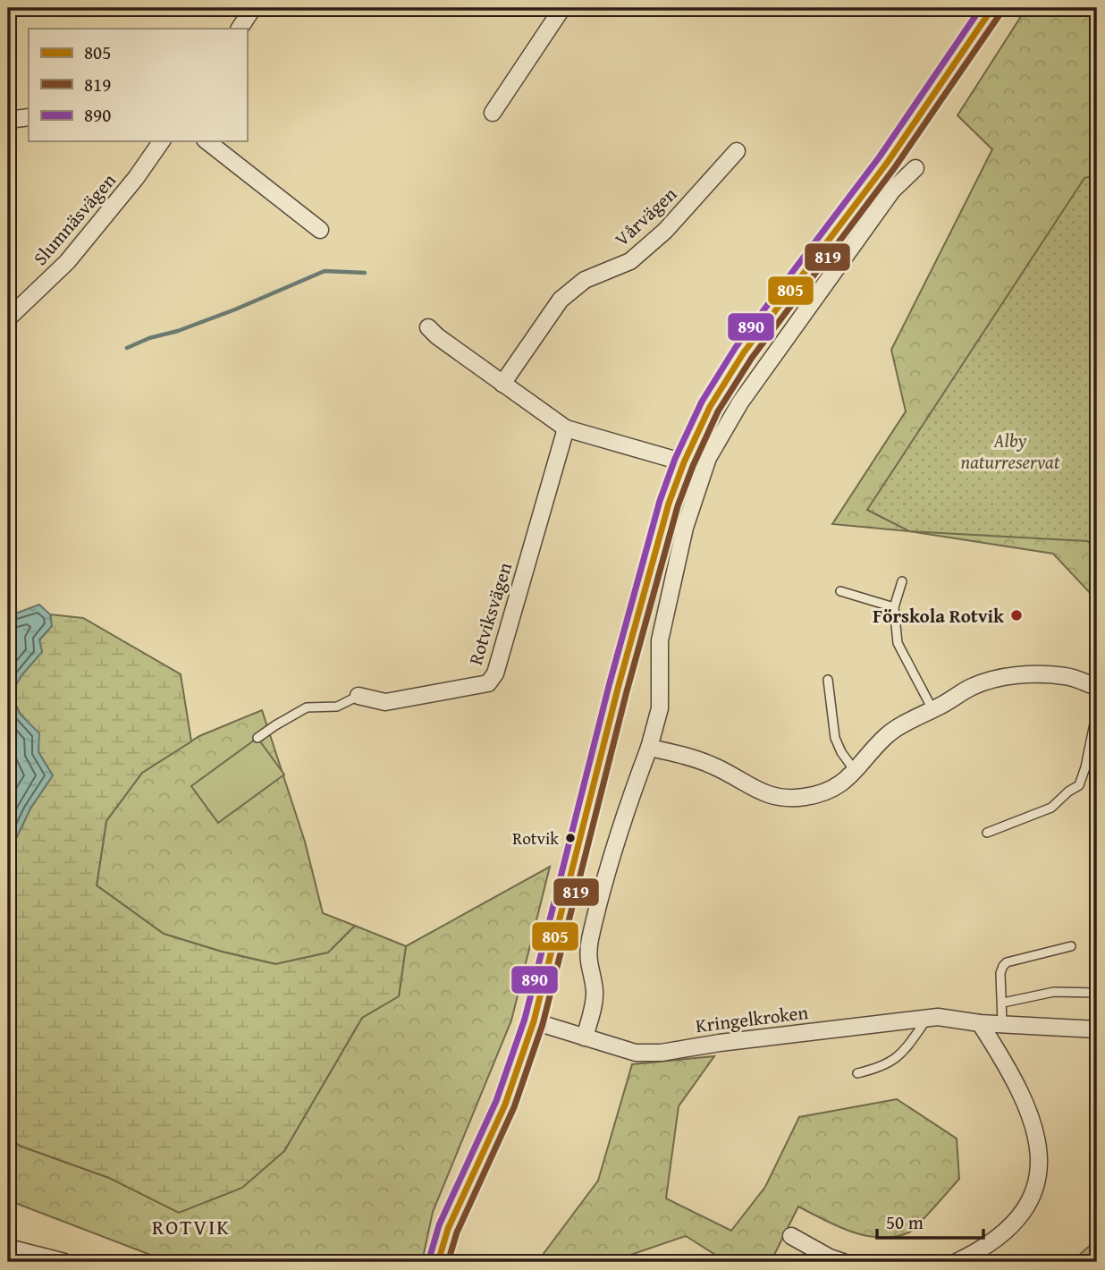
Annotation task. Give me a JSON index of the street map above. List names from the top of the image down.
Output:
{
  "streets": {
    "street": [
      "Vårvägen",
      "Slumnäsvägen",
      "Rotviksvägen",
      "Kringelkroken"
    ]
  },
  "districts": ["ROTVIK"],
  "parks": ["Alby naturreservat"],
  "places": ["Förskola Rotvik", "Rotvik"],
  "lines": ["transit line 805", "transit line 890", "transit line 819"],
  "legend": ["805", "819", "890"],
  "scale_bar": "50 m"
}
